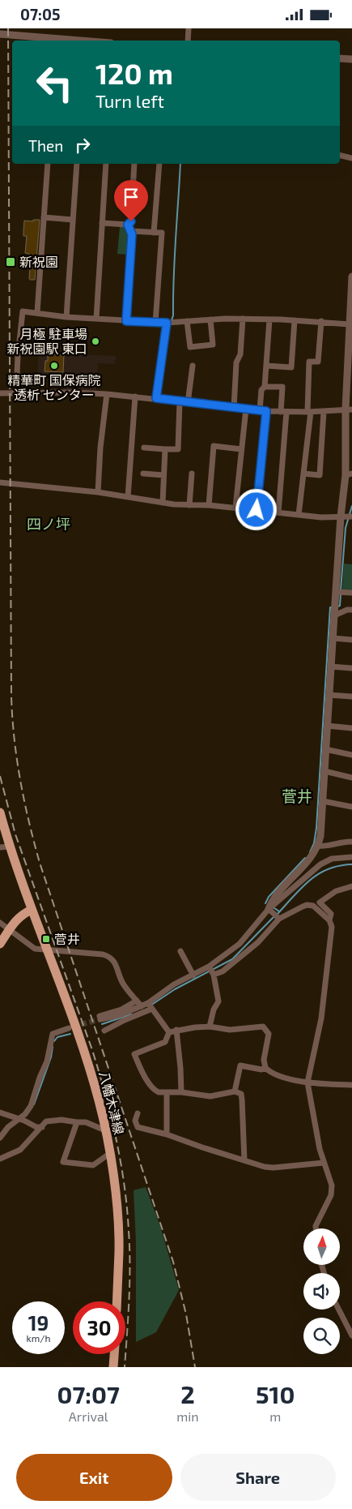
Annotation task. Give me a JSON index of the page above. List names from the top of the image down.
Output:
{
  "streets": {
    "main road": ["八幡木津線"]
  },
  "districts": ["四ノ坪", "菅井"],
  "places": {
    "transit": ["新祝園", "菅井"],
    "other": ["月極 駐車場 新祝園駅 東口", "精華町 国保病院 透析 センター"]
  },
  "north": "top",
  "page": {
    "status": "07:05",
    "turn": ["120 m", "Turn left"],
    "then": "Then",
    "speed": "19 km/h",
    "limit": "30",
    "eta": [
      "07:07",
      "Arrival",
      "2",
      "min",
      "510",
      "m"
    ],
    "buttons": ["Exit", "Share"]
  }
}
